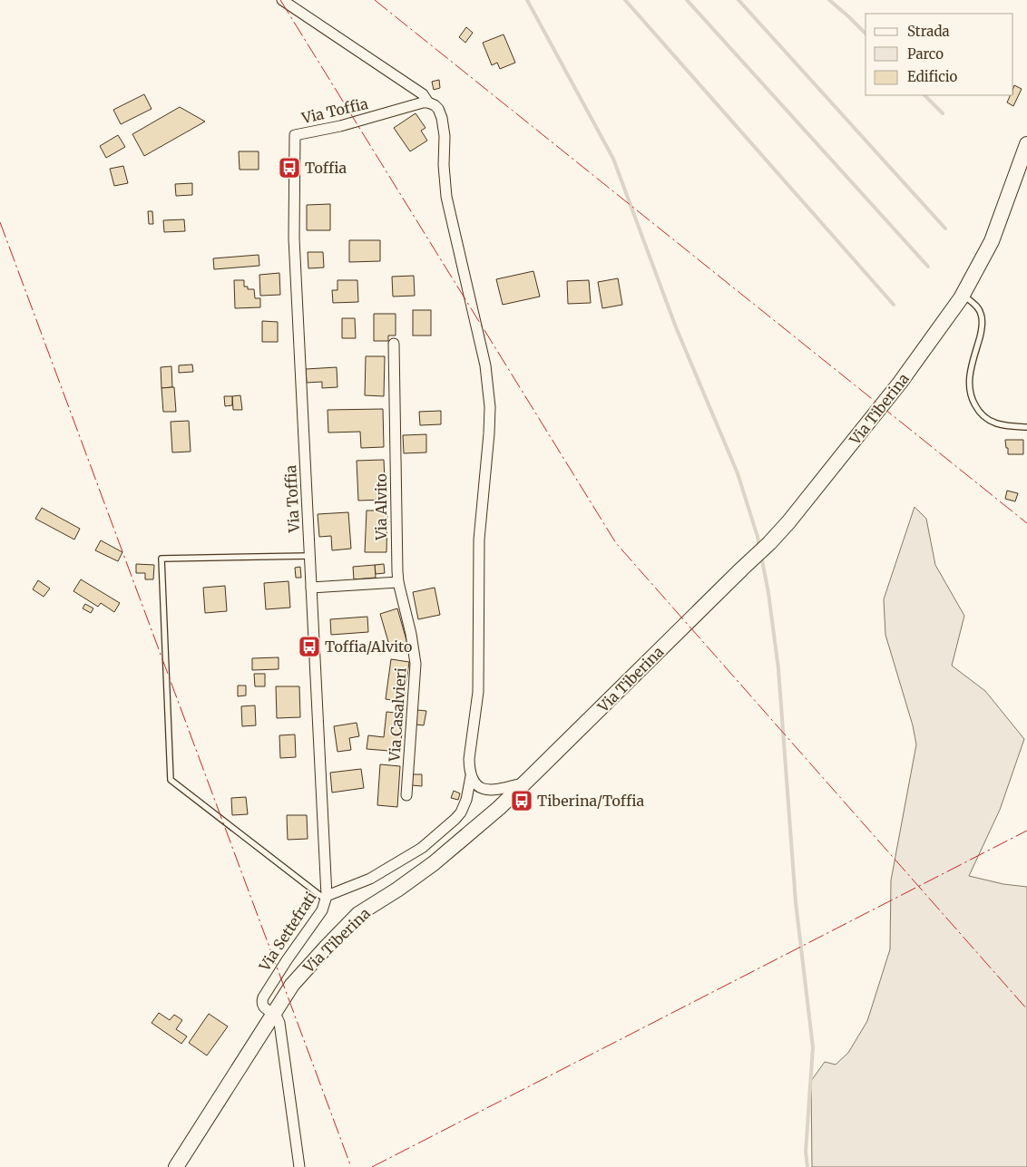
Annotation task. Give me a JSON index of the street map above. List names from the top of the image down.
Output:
{
  "streets": {
    "main road": ["Via Tiberina"],
    "street": [
      "Via Toffia",
      "Via Alvito",
      "Via Casalvieri",
      "Via Settefrati"
    ]
  },
  "crossings": [
    ["Via Toffia", "Via Settefrati"],
    ["Via Tiberina", "Via Settefrati"],
    ["Via Alvito", "Via Casalvieri"]
  ],
  "places": {
    "bus stop": ["Toffia", "Toffia/Alvito", "Tiberina/Toffia"]
  },
  "legend": ["Strada", "Parco", "Edificio"]
}
